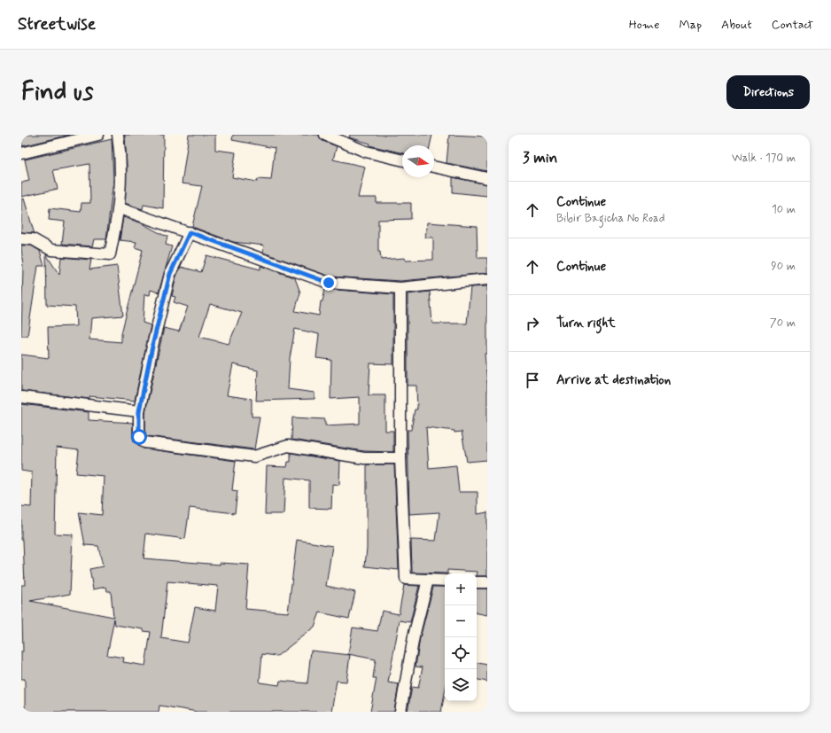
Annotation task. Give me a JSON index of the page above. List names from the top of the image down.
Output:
{
  "north": "right",
  "page": {
    "header": "Streetwise",
    "nav": [
      "Home",
      "Map",
      "About",
      "Contact"
    ],
    "buttons": "Directions",
    "title": "Find us",
    "heading": ["3 min", "Walk · 170 m"],
    "list": [
      ["Continue", "Bibir Bagicha No Road", "10 m"],
      ["Continue", "90 m"],
      ["Turn right", "70 m"],
      "Arrive at destination"
    ],
    "map_buttons": ["+", "−"]
  }
}
